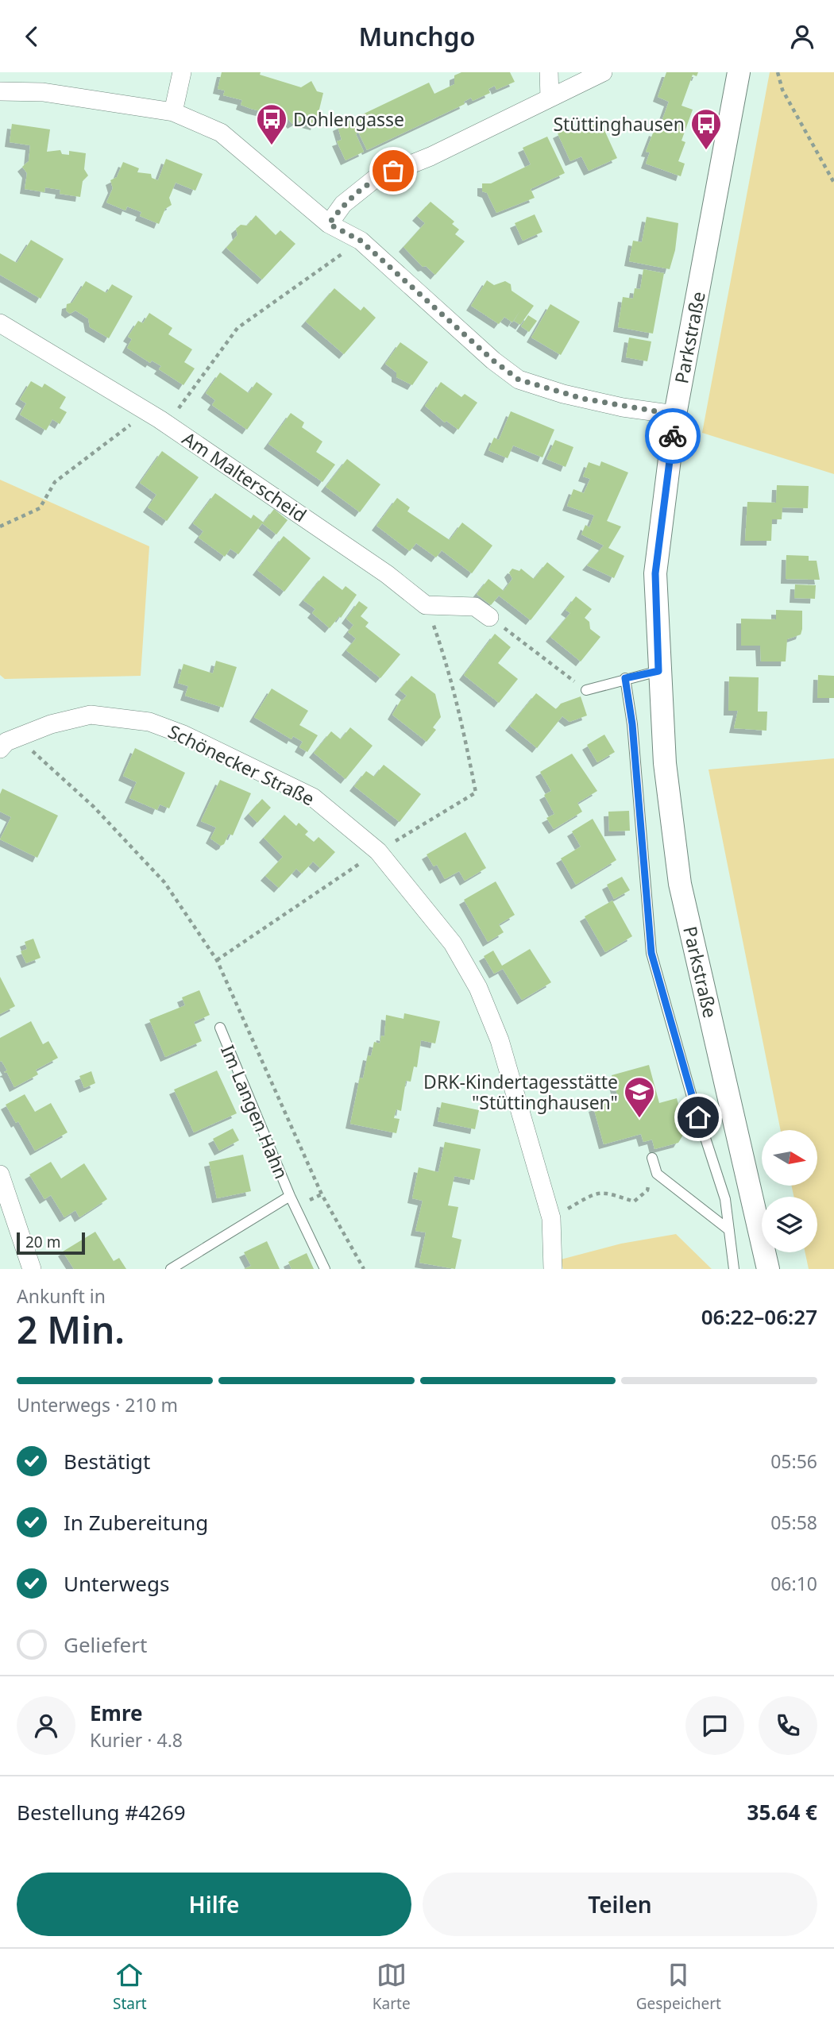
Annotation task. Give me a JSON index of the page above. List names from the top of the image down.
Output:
{
  "streets": {
    "street": ["Parkstraße", "Am Malterscheid", "Schönecker Straße"],
    "lane": ["Im Langen Hahn"]
  },
  "places": {
    "bus stop": ["Dohlengasse", "Stüttinghausen"],
    "school or university": ["DRK-Kindertagesstätte \"Stüttinghausen\""]
  },
  "scale_bar": "20 m",
  "north": "right",
  "page": {
    "header": "Munchgo",
    "scale": "20 m",
    "heading": ["2 Min.", "Ankunft in", "06:22–06:27"],
    "panel": [
      "Emre",
      "Kurier · 4.8",
      "Bestellung #4269",
      "35.64 €"
    ],
    "bar": "Unterwegs · 210 m",
    "list": [
      ["Bestätigt", "05:56"],
      ["In Zubereitung", "05:58"],
      ["Unterwegs", "06:10"],
      "Geliefert"
    ],
    "buttons": ["Hilfe", "Teilen"],
    "tabs": ["Start", "Karte", "Gespeichert"]
  }
}
